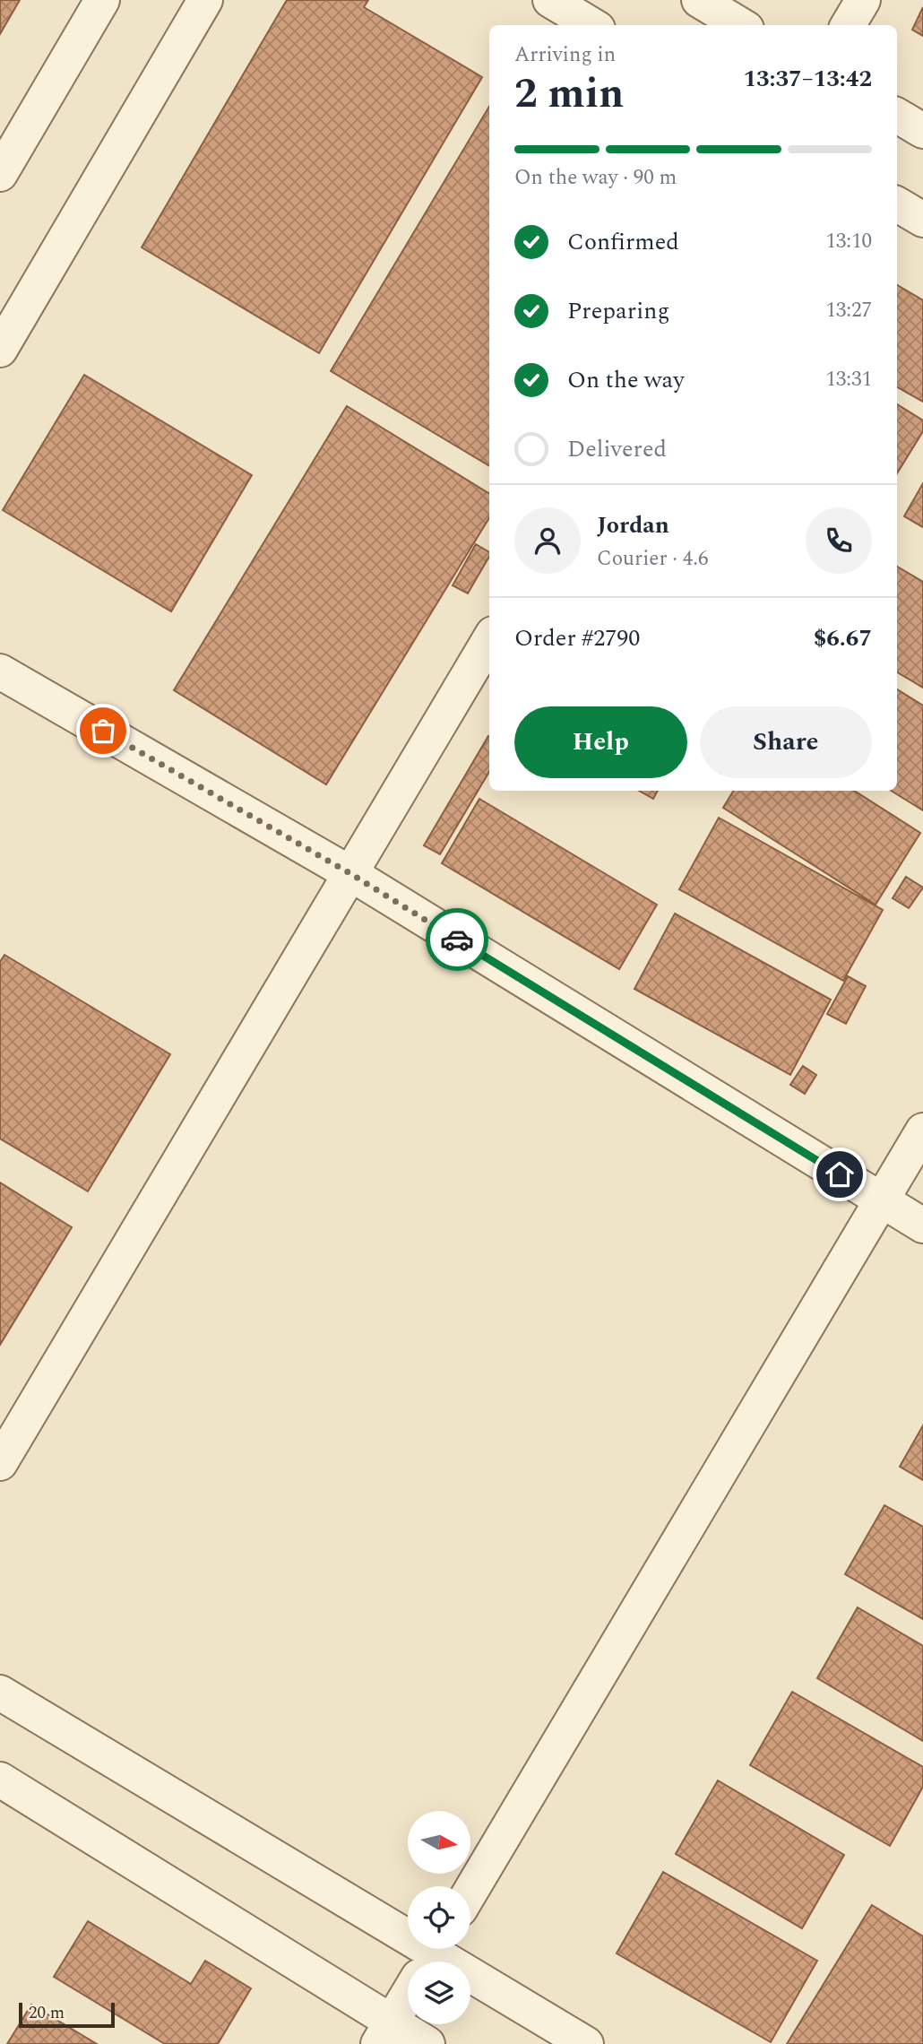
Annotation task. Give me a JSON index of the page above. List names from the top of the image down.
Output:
{
  "scale_bar": "20 m",
  "north": "right",
  "page": {
    "heading": ["2 min", "Arriving in", "13:37–13:42"],
    "panel": [
      "Jordan",
      "Courier · 4.6",
      "Order #2790",
      "$6.67"
    ],
    "bar": "On the way · 90 m",
    "list": [
      ["Confirmed", "13:10"],
      ["Preparing", "13:27"],
      ["On the way", "13:31"],
      "Delivered"
    ],
    "buttons": ["Help", "Share"],
    "scale": "20 m"
  }
}
